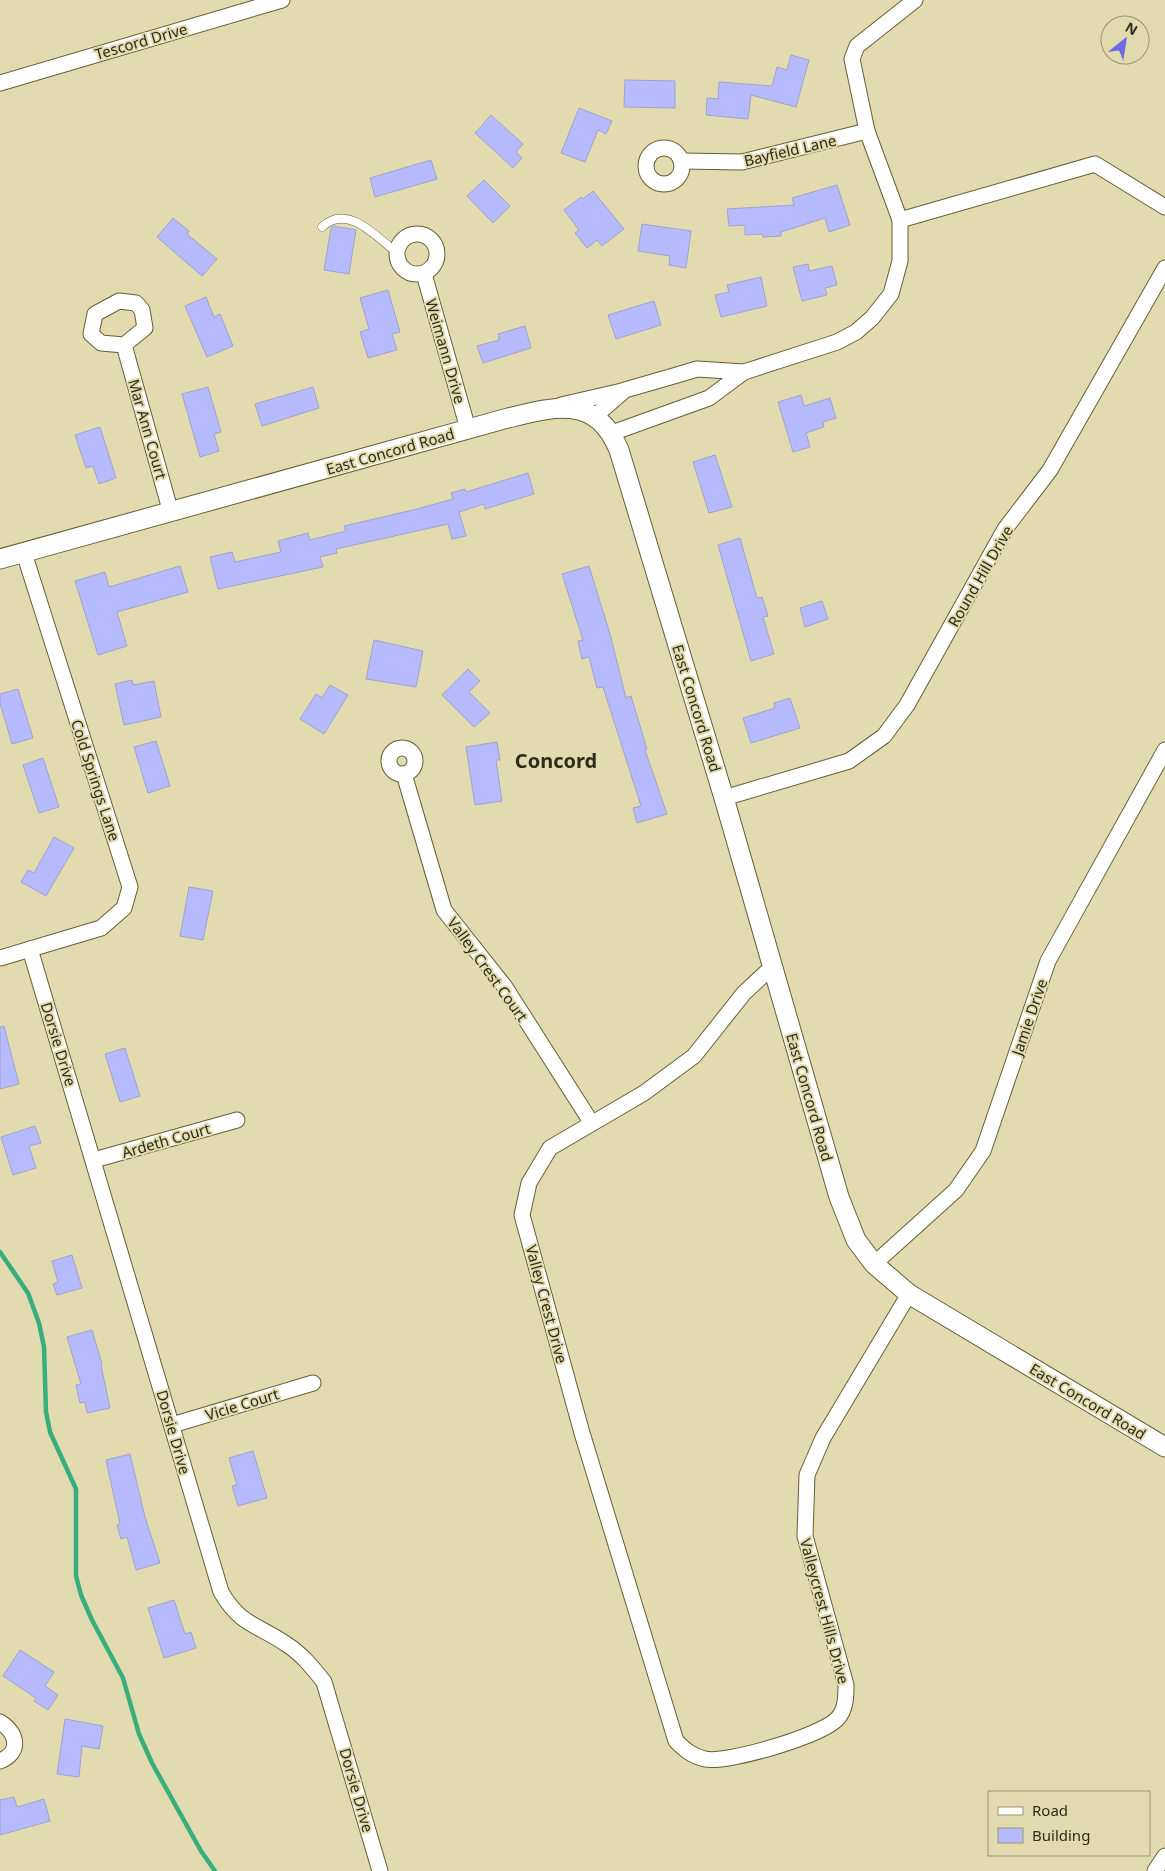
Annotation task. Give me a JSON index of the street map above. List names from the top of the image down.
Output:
{
  "streets": {
    "street": [
      "Tescord Drive",
      "Bayfield Lane",
      "Weimann Drive",
      "Mar Ann Court",
      "East Concord Road",
      "Round Hill Drive",
      "Cold Springs Lane",
      "Valley Crest Court",
      "Jamie Drive",
      "Dorsie Drive",
      "Ardeth Court",
      "Valley Crest Drive",
      "Vicie Court",
      "Valleycrest Hills Drive"
    ]
  },
  "crossings": [
    ["Weimann Drive", "East Concord Road"],
    ["Mar Ann Court", "East Concord Road"],
    ["East Concord Road", "Round Hill Drive"],
    ["East Concord Road", "Cold Springs Lane"],
    ["East Concord Road", "Jamie Drive"],
    ["East Concord Road", "Valley Crest Drive"],
    ["East Concord Road", "Valleycrest Hills Drive"],
    ["Cold Springs Lane", "Dorsie Drive"],
    ["Valley Crest Court", "Valley Crest Drive"],
    ["Dorsie Drive", "Ardeth Court"],
    ["Dorsie Drive", "Vicie Court"],
    ["Valley Crest Drive", "Valleycrest Hills Drive"]
  ],
  "districts": ["Concord"],
  "legend": ["Road", "Building"],
  "north": "top right"
}
